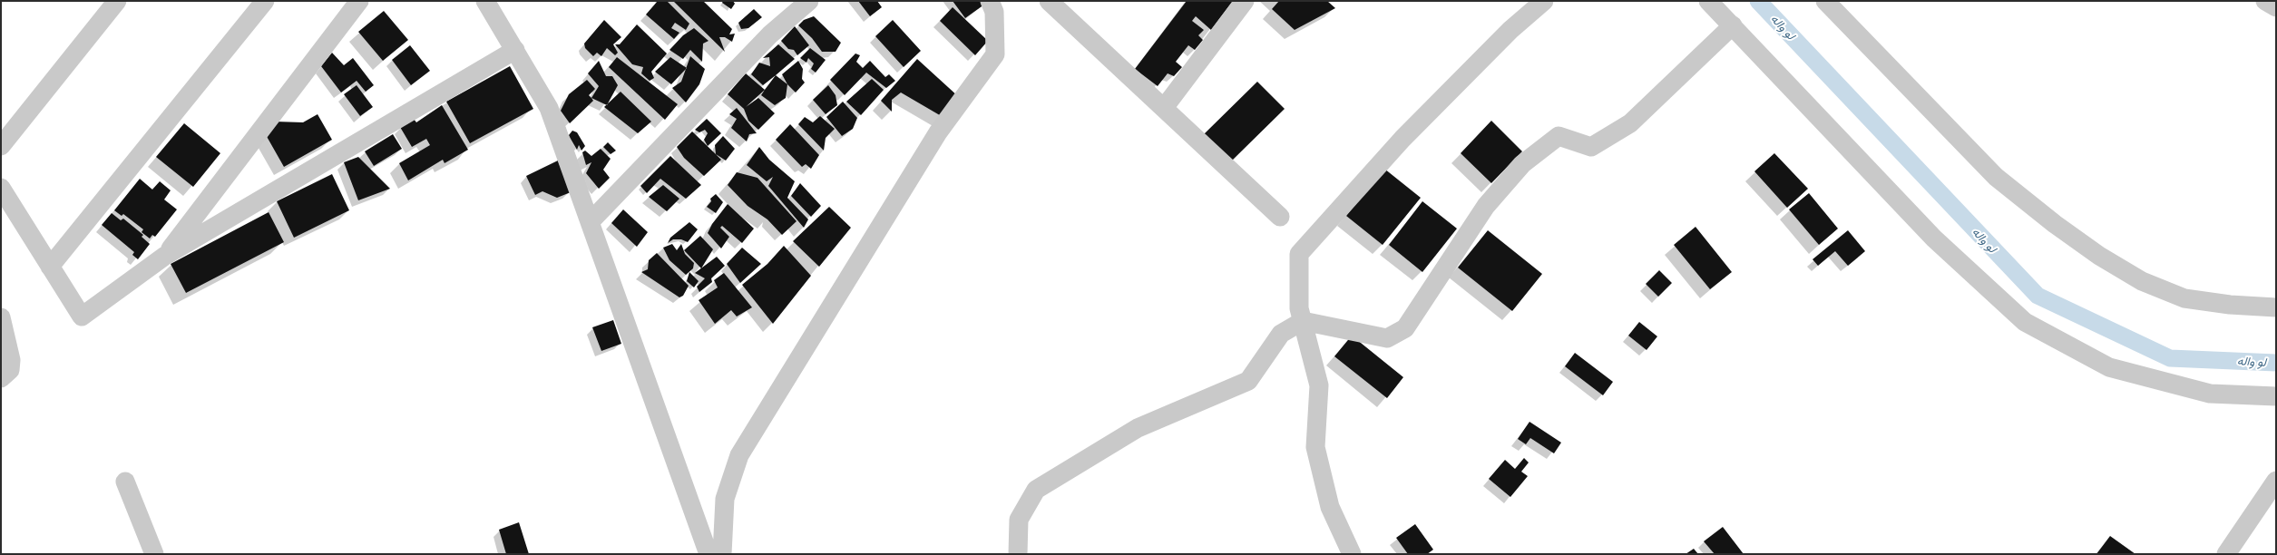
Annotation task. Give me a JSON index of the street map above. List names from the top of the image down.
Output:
{
  "water": ["لو واله"]
}
